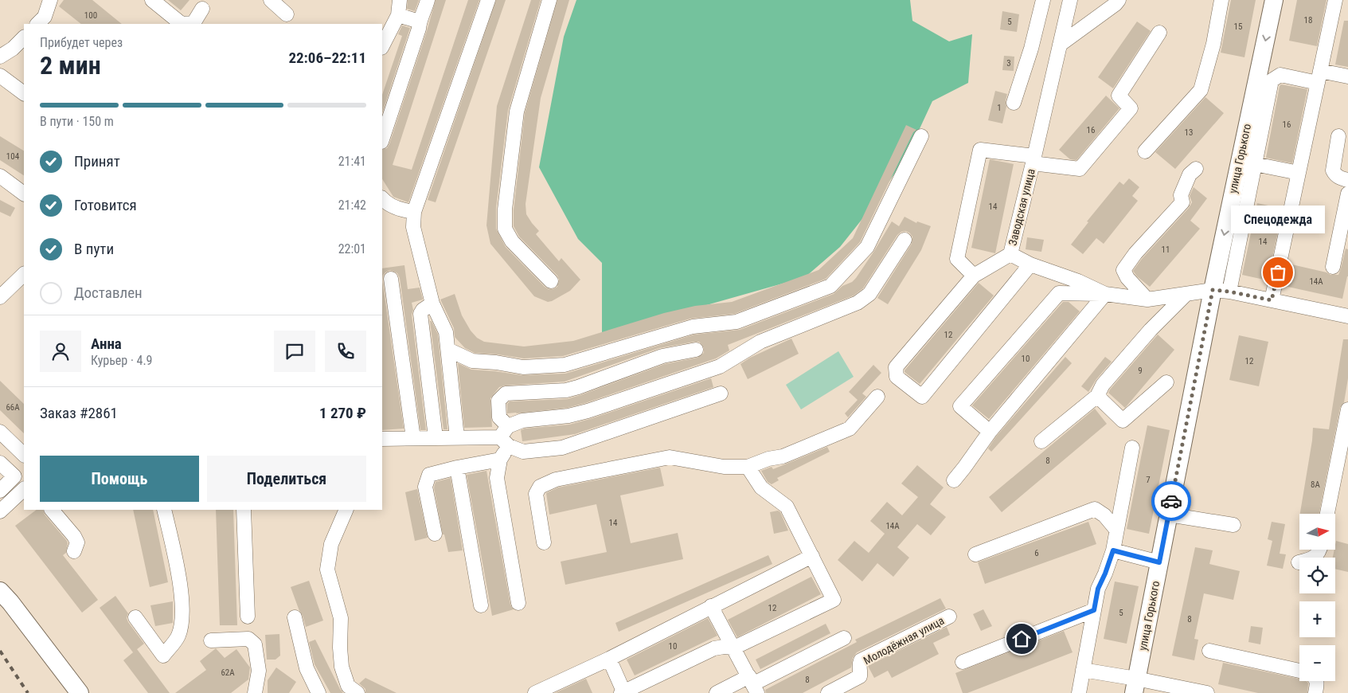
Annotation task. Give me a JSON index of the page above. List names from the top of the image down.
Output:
{
  "streets": {
    "main road": ["улица Горького"],
    "street": ["Заводская улица", "Молодёжная улица"]
  },
  "crossings": [
    ["улица Горького", "Заводская улица"]
  ],
  "one_way": ["улица Горького"],
  "places": ["Спецодежда"],
  "house_numbers": [
    "100",
    "18",
    "5",
    "15",
    "3",
    "1",
    "16",
    "16",
    "13",
    "104",
    "14",
    "14",
    "11",
    "14А",
    "12",
    "10",
    "12",
    "9",
    "66А",
    "8",
    "7",
    "8А",
    "14",
    "14А",
    "6",
    "12",
    "5",
    "8",
    "10",
    "62А",
    "8"
  ],
  "north": "right",
  "page": {
    "heading": ["2 мин", "Прибудет через", "22:06–22:11"],
    "panel": [
      "Анна",
      "Курьер · 4.9",
      "Заказ #2861",
      "1 270 ₽"
    ],
    "bar": "В пути · 150 m",
    "list": [
      ["Принят", "21:41"],
      ["Готовится", "21:42"],
      ["В пути", "22:01"],
      "Доставлен"
    ],
    "bubble": "Спецодежда",
    "buttons": ["Помощь", "Поделиться"],
    "map_buttons": ["+", "−"]
  }
}
